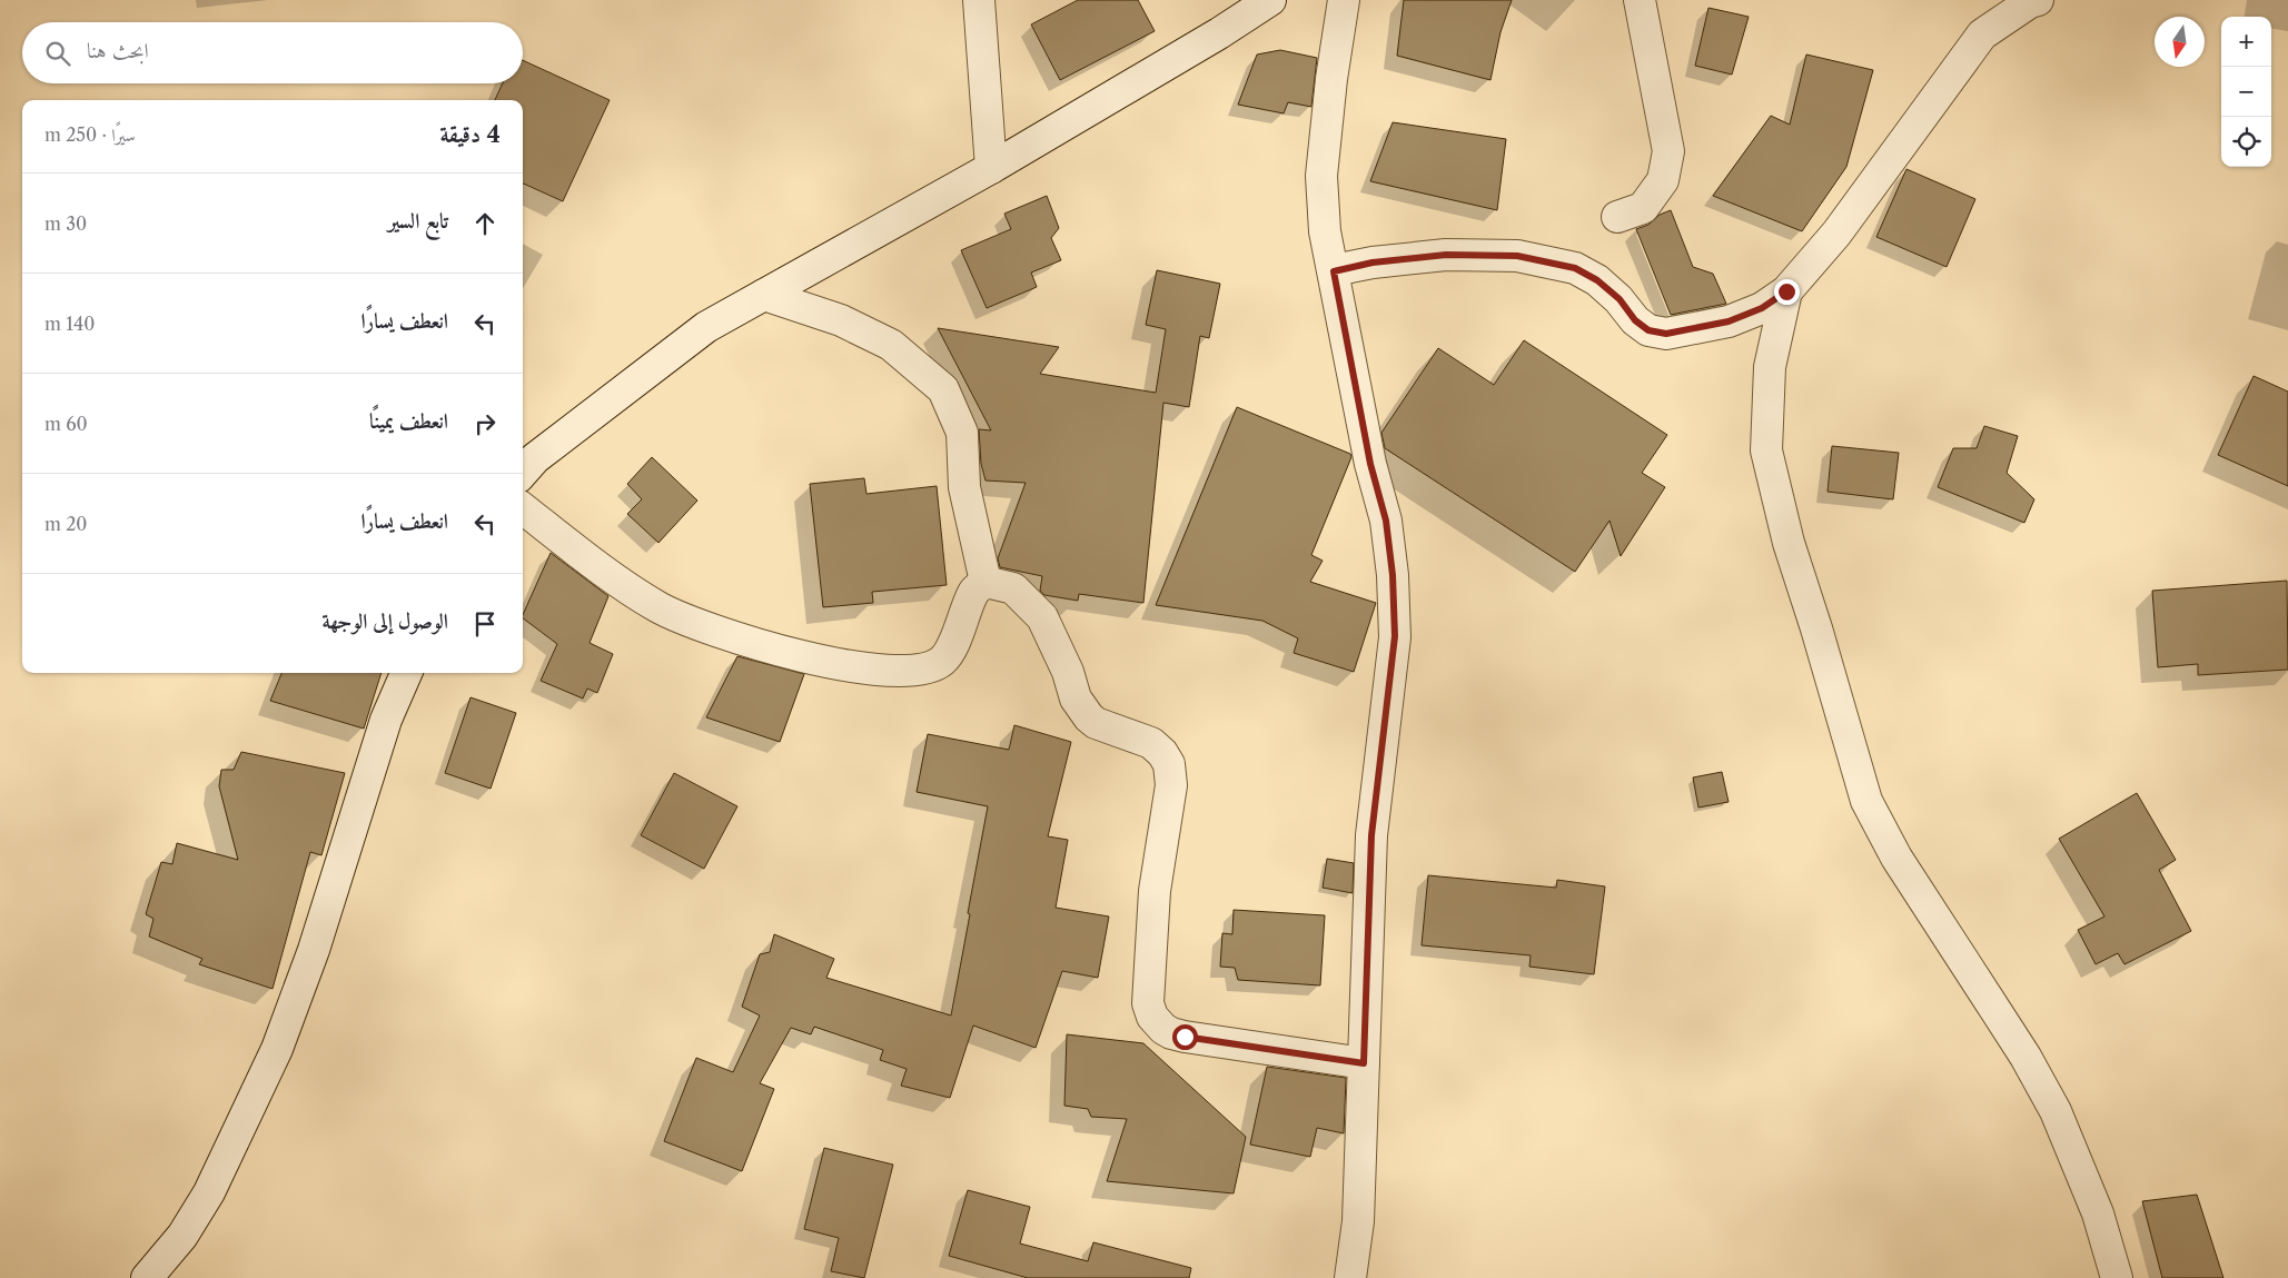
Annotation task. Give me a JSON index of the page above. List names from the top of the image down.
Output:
{
  "north": "bottom",
  "page": {
    "map_buttons": ["+", "−"],
    "search": "ابحث هنا",
    "heading": ["4 دقيقة", "سيرًا · 250 m"],
    "list": [
      ["تابع السير", "30 m"],
      ["انعطف يسارًا", "140 m"],
      ["انعطف يمينًا", "60 m"],
      ["انعطف يسارًا", "20 m"],
      "الوصول إلى الوجهة"
    ]
  }
}
